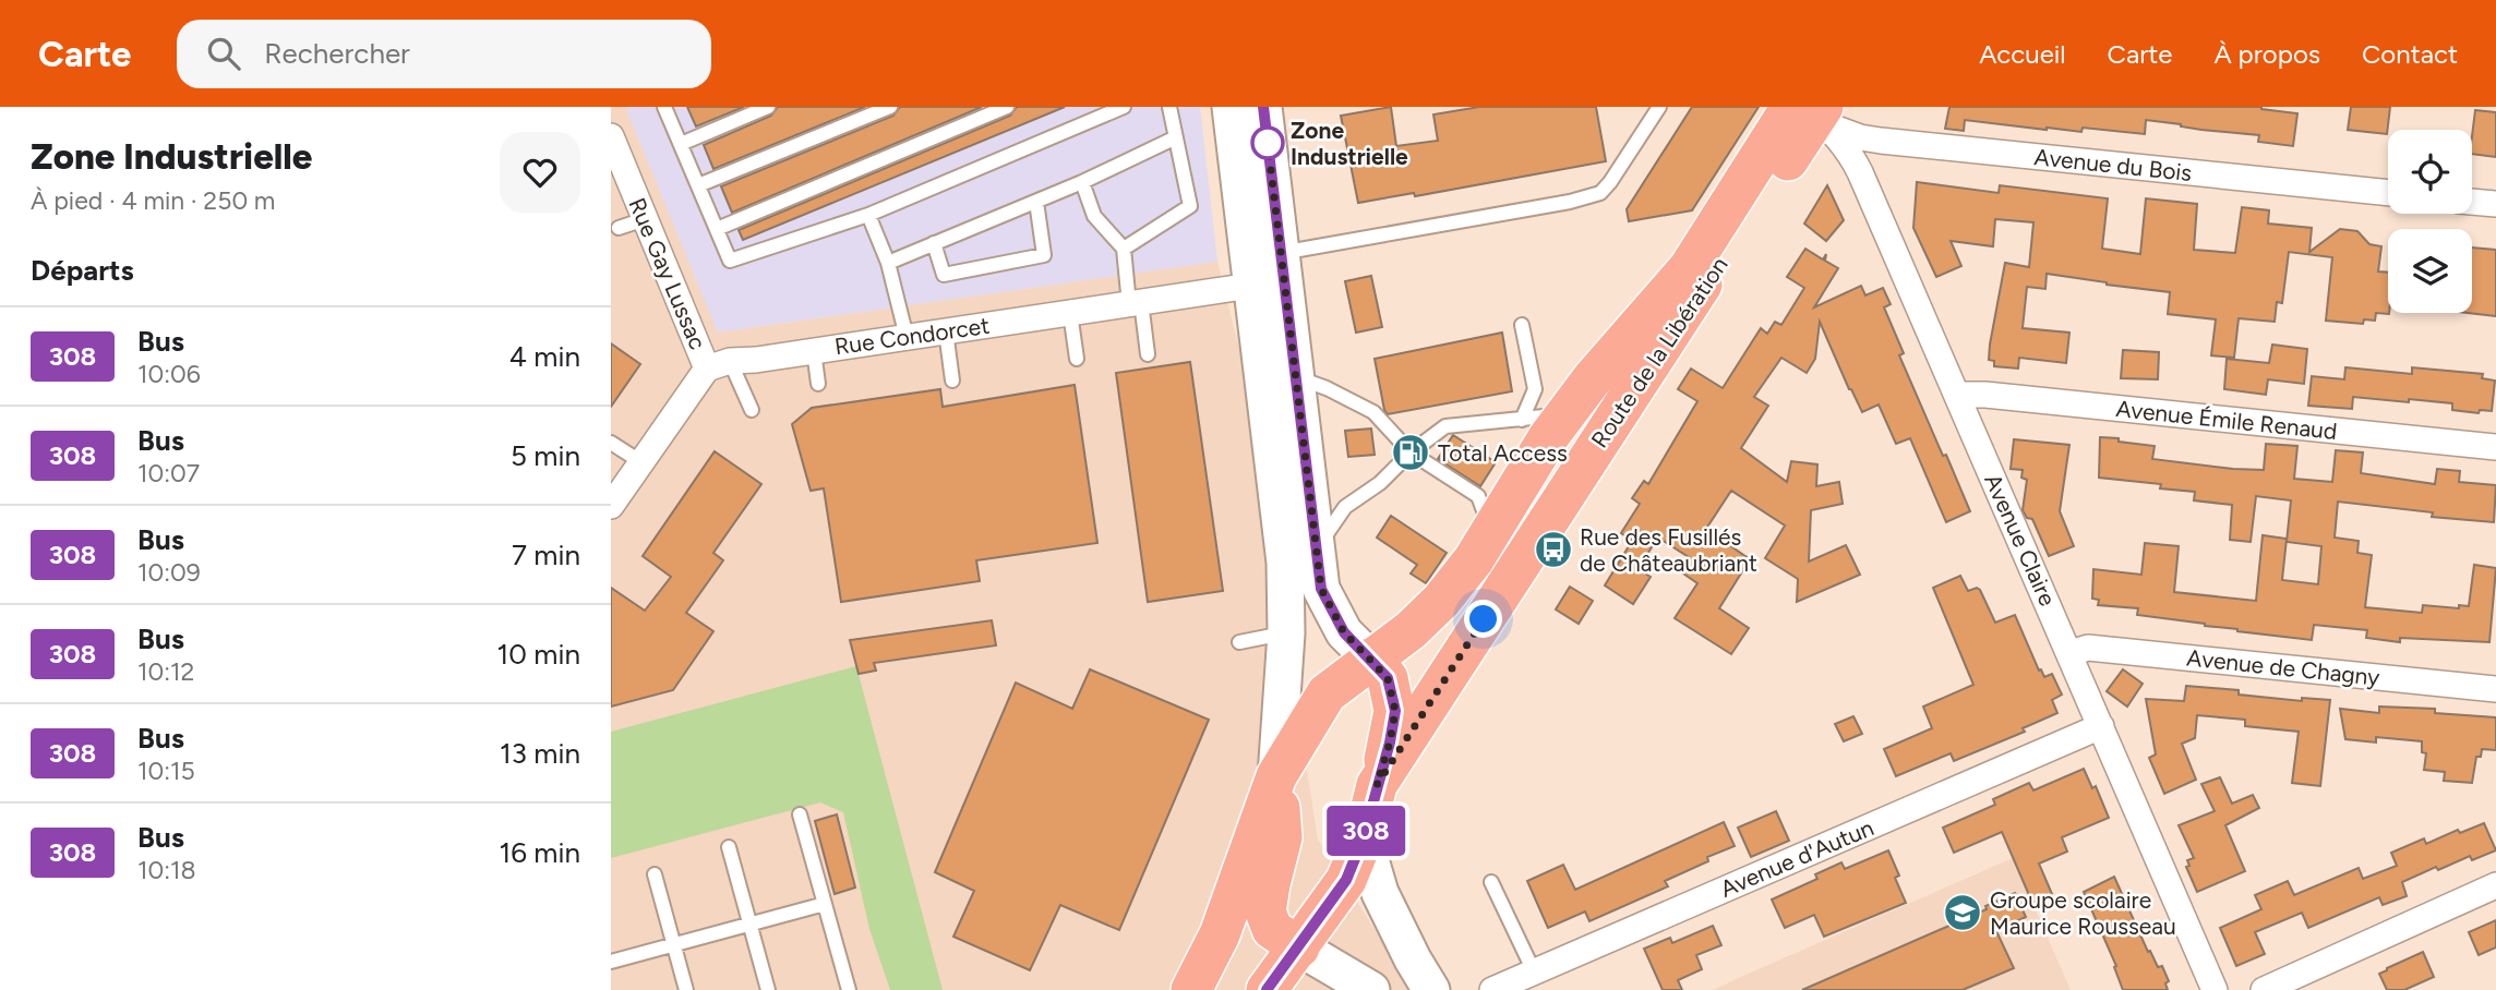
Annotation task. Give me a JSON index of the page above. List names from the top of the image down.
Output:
{
  "streets": {
    "main road": ["Route de la Libération"],
    "street": [
      "Avenue du Bois",
      "Rue Gay Lussac",
      "Rue Condorcet",
      "Avenue Émile Renaud",
      "Avenue Claire",
      "Avenue de Chagny",
      "Avenue d'Autun"
    ]
  },
  "crossings": [
    ["Avenue du Bois", "Route de la Libération"],
    ["Avenue du Bois", "Avenue Claire"],
    ["Rue Gay Lussac", "Rue Condorcet"],
    ["Route de la Libération", "Avenue Claire"],
    ["Avenue Émile Renaud", "Avenue Claire"],
    ["Avenue Claire", "Avenue de Chagny"],
    ["Avenue Claire", "Avenue d'Autun"]
  ],
  "places": {
    "other": ["Zone Industrielle"],
    "fuel station": ["Total Access"],
    "bus stop": ["Rue des Fusillés de Châteaubriant"],
    "school or university": ["Groupe scolaire Maurice Rousseau"]
  },
  "lines": ["bus line 308"],
  "page": {
    "header": "Carte",
    "search": "Rechercher",
    "nav": [
      "Accueil",
      "Carte",
      "À propos",
      "Contact"
    ],
    "heading": [
      ["Zone Industrielle", "À pied · 4 min · 250 m"],
      "Départs"
    ],
    "on_map": "308",
    "list": [
      {
        "mark": "308",
        "name": "Bus",
        "note": "10:06",
        "value": "4 min"
      },
      {
        "mark": "308",
        "name": "Bus",
        "note": "10:07",
        "value": "5 min"
      },
      {
        "mark": "308",
        "name": "Bus",
        "note": "10:09",
        "value": "7 min"
      },
      {
        "mark": "308",
        "name": "Bus",
        "note": "10:12",
        "value": "10 min"
      },
      {
        "mark": "308",
        "name": "Bus",
        "note": "10:15",
        "value": "13 min"
      },
      {
        "mark": "308",
        "name": "Bus",
        "note": "10:18",
        "value": "16 min"
      }
    ]
  }
}
